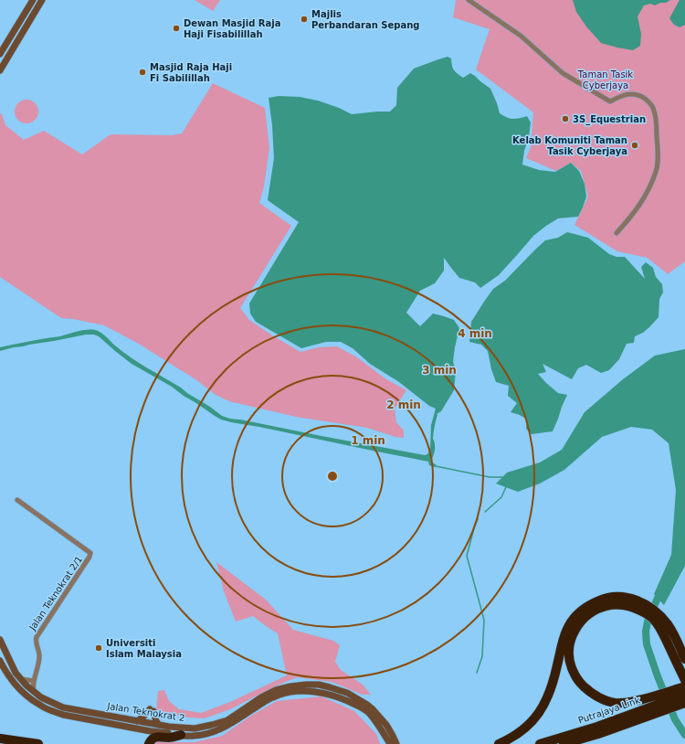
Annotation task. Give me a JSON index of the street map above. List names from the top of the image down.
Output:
{
  "streets": {
    "highway": ["Putrajaya Link"],
    "main road": ["Jalan Teknokrat 2"],
    "street": ["Jalan Teknokrat 2/1"]
  },
  "crossings": [
    ["Jalan Teknokrat 2/1", "Jalan Teknokrat 2"]
  ],
  "parks": ["Taman Tasik Cyberjaya"],
  "places": [
    "Majlis Perbandaran Sepang",
    "Dewan Masjid Raja Haji Fisabilillah",
    "Masjid Raja Haji Fi Sabilillah",
    "3S_Equestrian",
    "Kelab Komuniti Taman Tasik Cyberjaya",
    "Universiti Islam Malaysia"
  ],
  "rings": [
    "4 min",
    "3 min",
    "2 min",
    "1 min"
  ]
}
